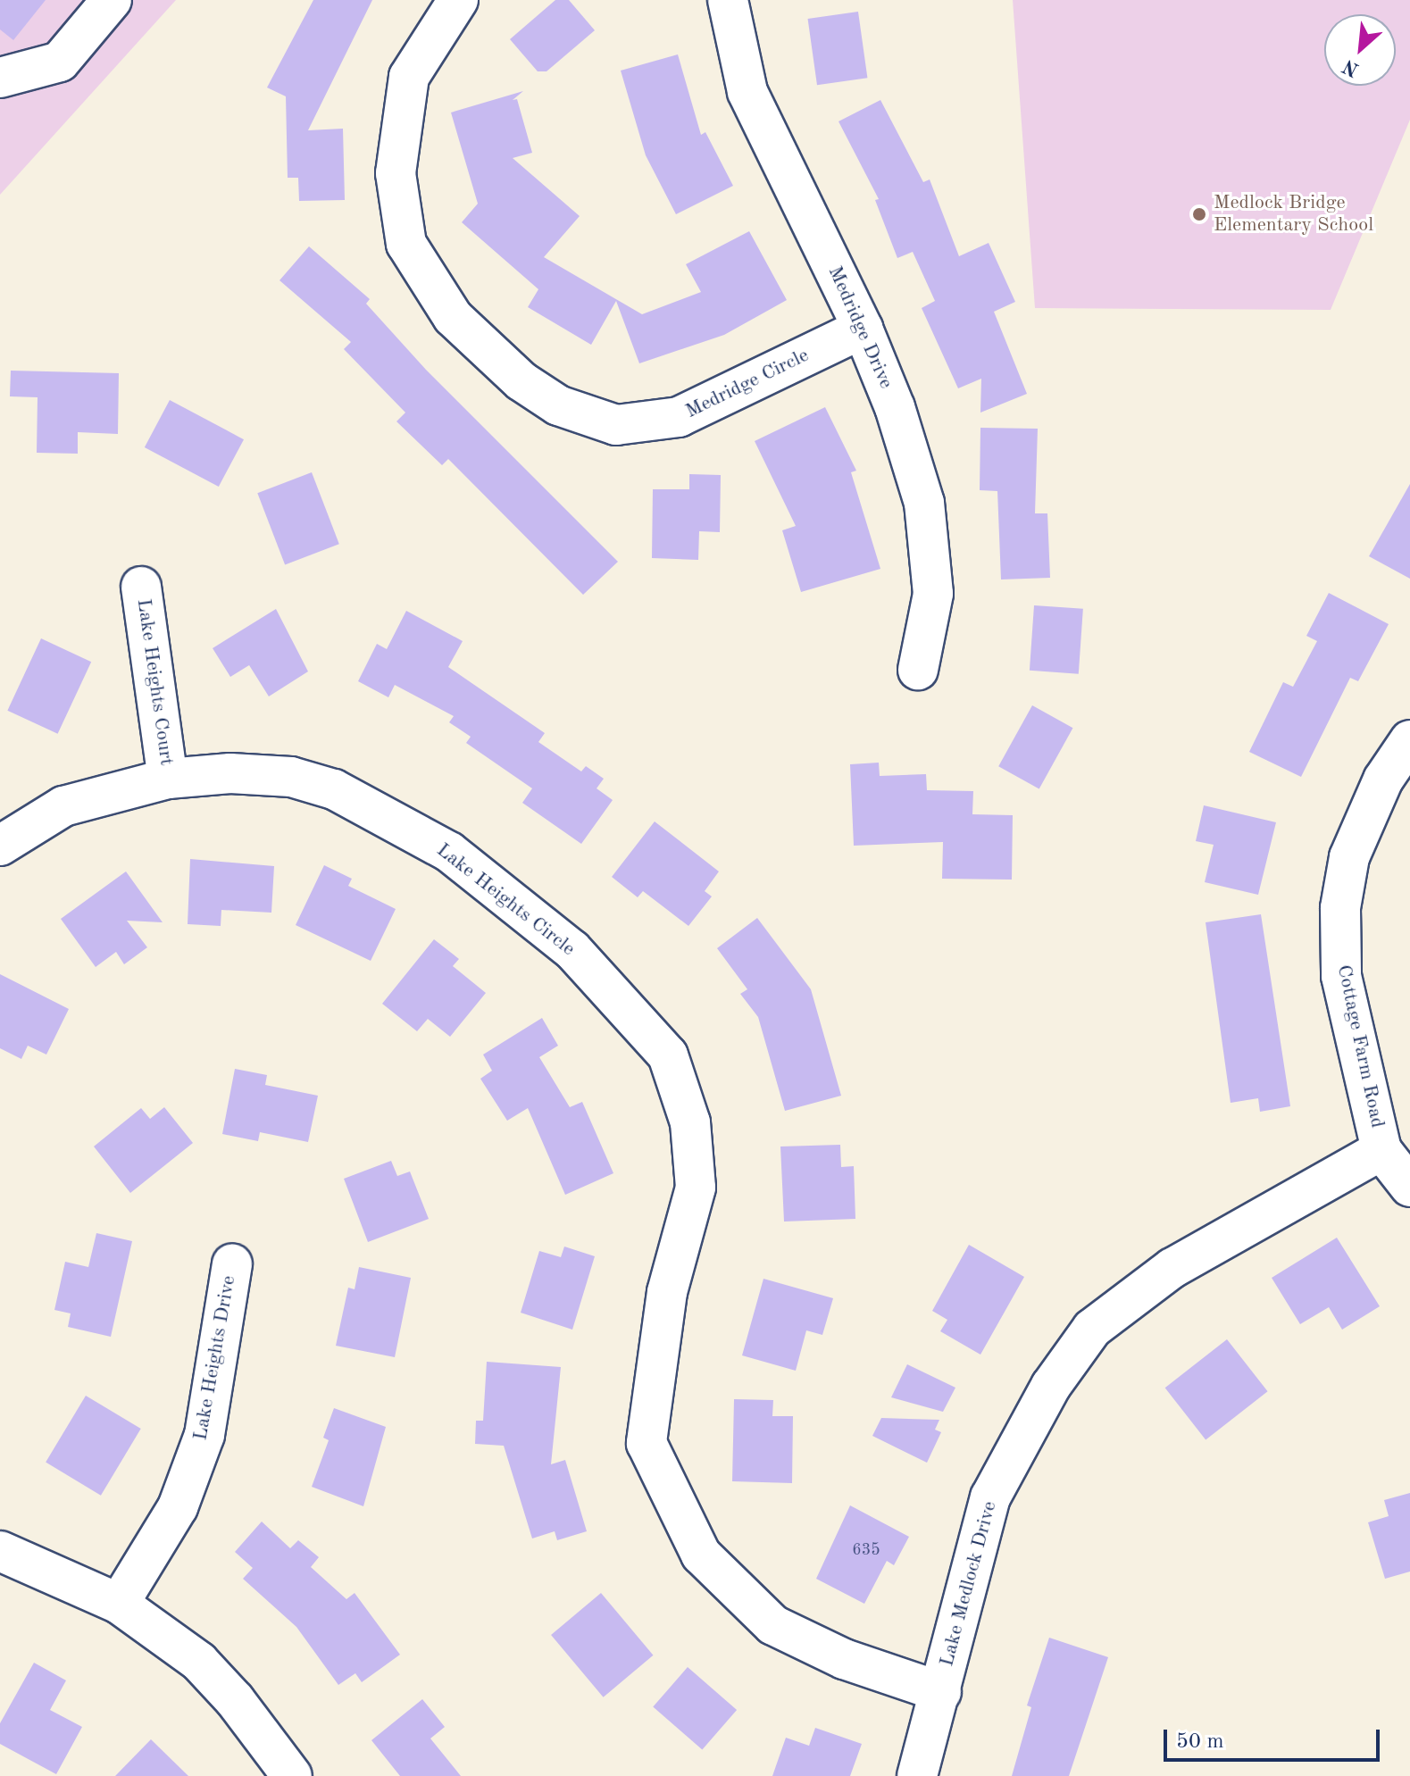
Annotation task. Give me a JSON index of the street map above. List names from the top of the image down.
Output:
{
  "streets": {
    "street": [
      "Medridge Drive",
      "Medridge Circle",
      "Lake Heights Court",
      "Lake Heights Circle",
      "Cottage Farm Road",
      "Lake Heights Drive",
      "Lake Medlock Drive"
    ]
  },
  "crossings": [
    ["Medridge Drive", "Medridge Circle"],
    ["Lake Heights Court", "Lake Heights Circle"],
    ["Lake Heights Circle", "Lake Medlock Drive"],
    ["Cottage Farm Road", "Lake Medlock Drive"]
  ],
  "places": ["Medlock Bridge Elementary School"],
  "house_numbers": ["635"],
  "scale_bar": "50 m",
  "north": "bottom left"
}
